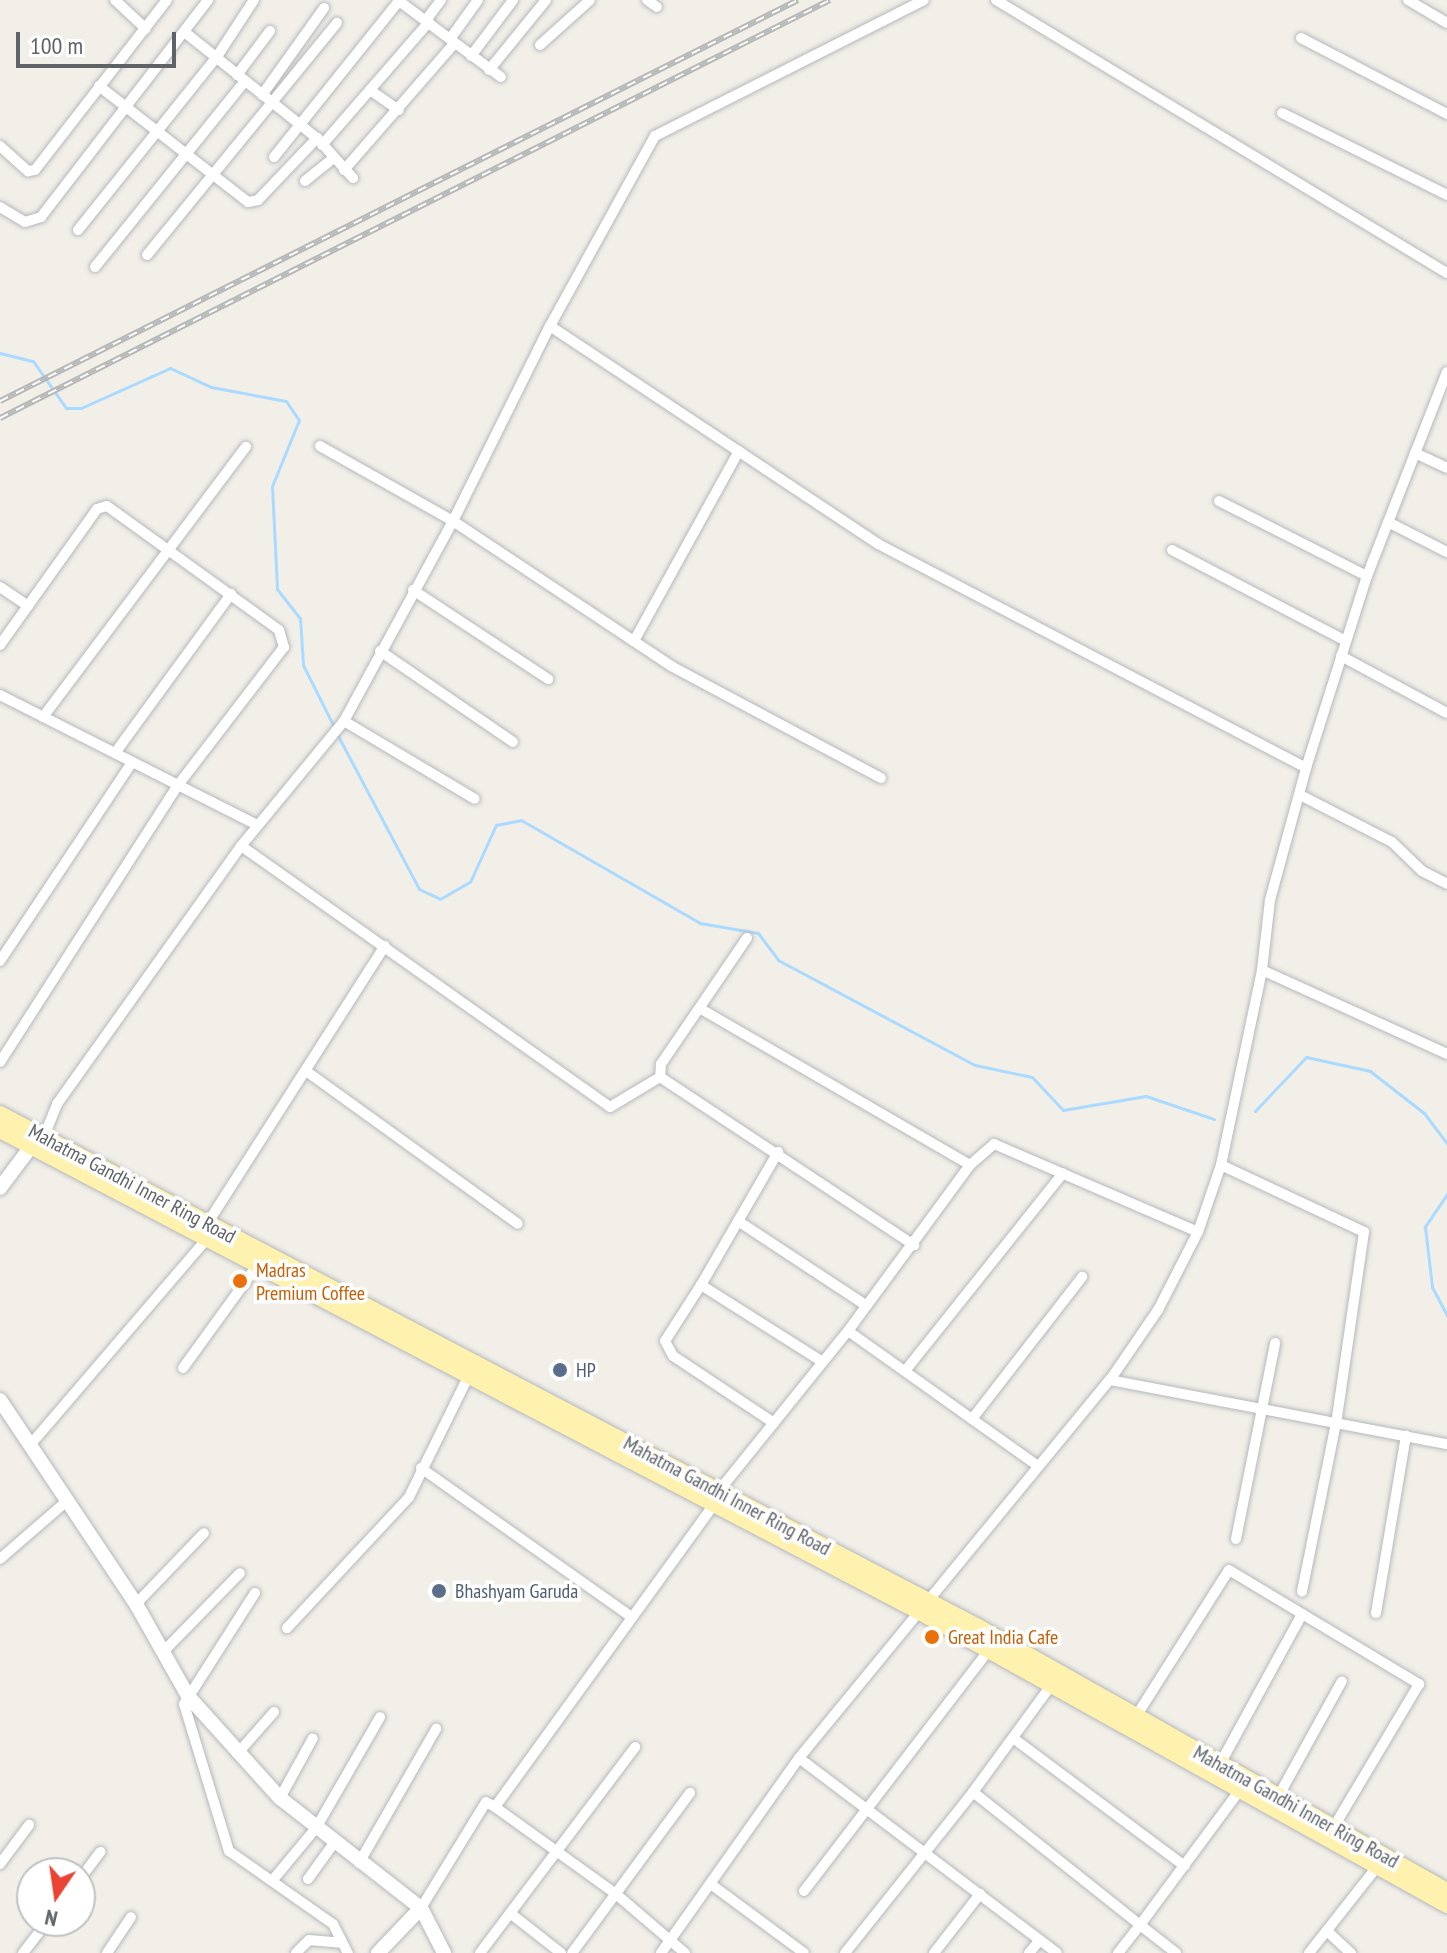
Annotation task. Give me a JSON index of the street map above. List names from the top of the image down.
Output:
{
  "streets": {
    "main road": ["Mahatma Gandhi Inner Ring Road"]
  },
  "places": [
    "Madras Premium Coffee",
    "HP",
    "Bhashyam Garuda",
    "Great India Cafe"
  ],
  "scale_bar": "100 m",
  "north": "bottom"
}
